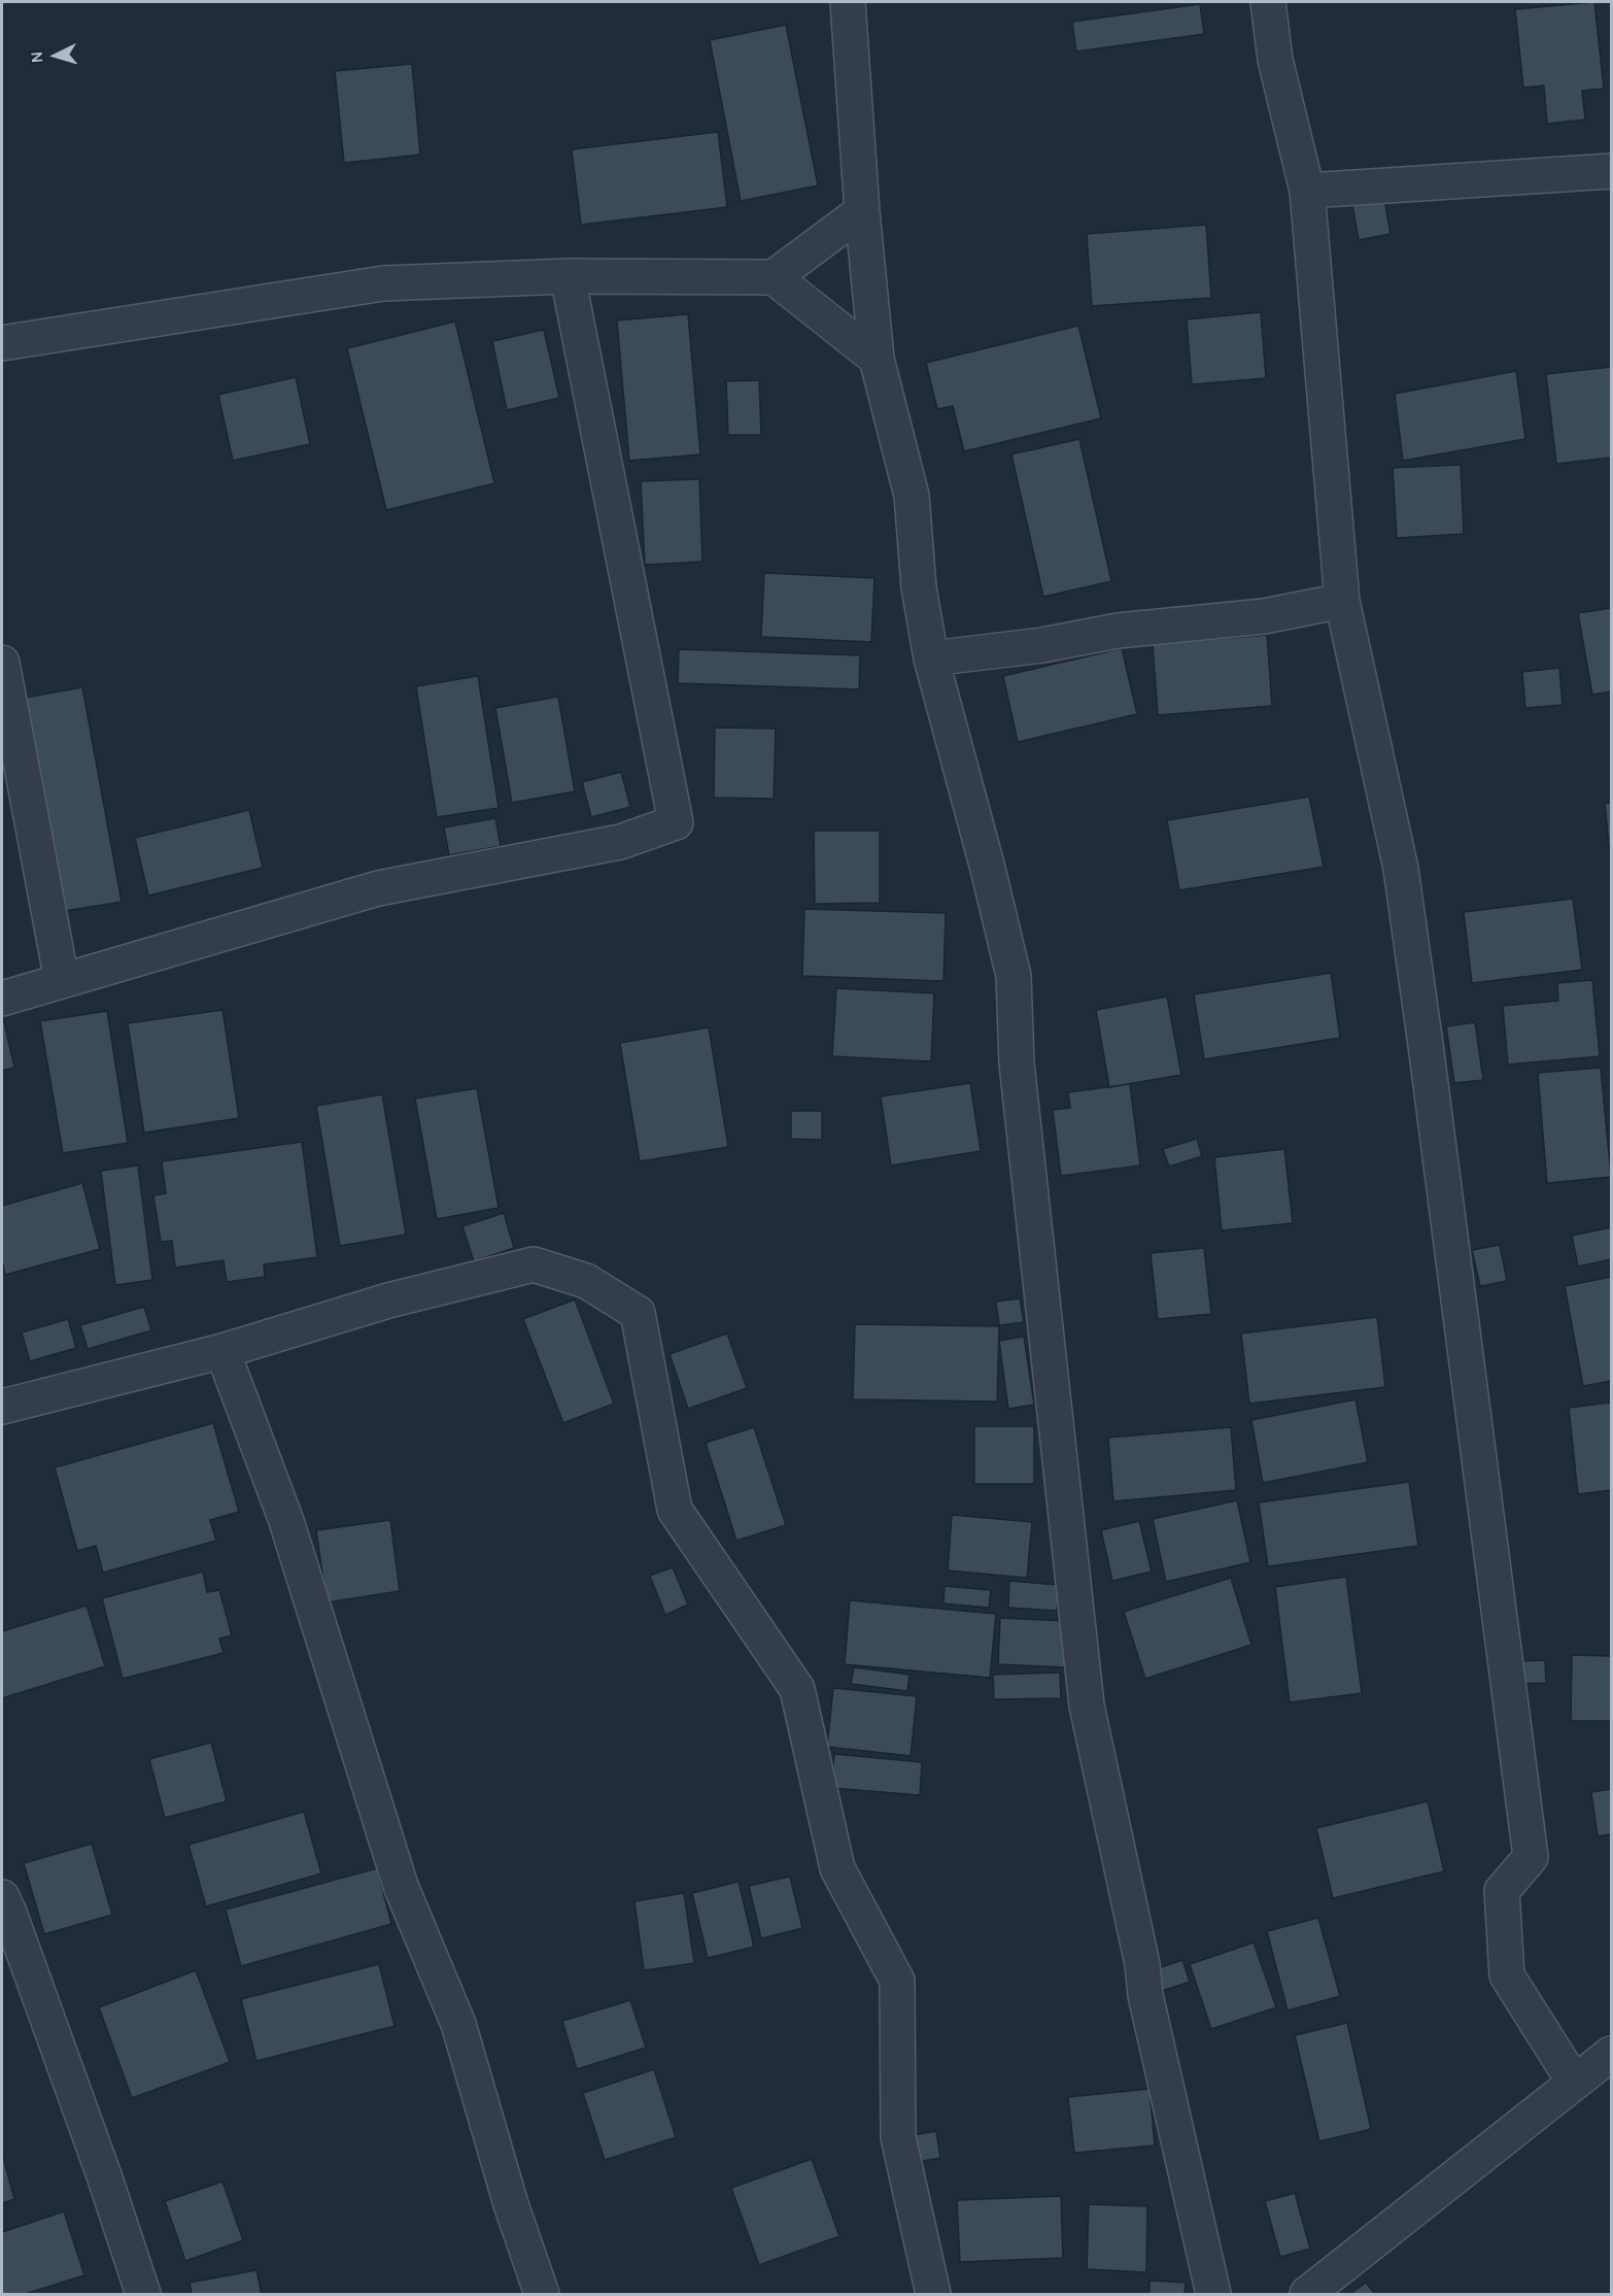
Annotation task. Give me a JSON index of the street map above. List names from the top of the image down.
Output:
{
  "north": "left"
}
